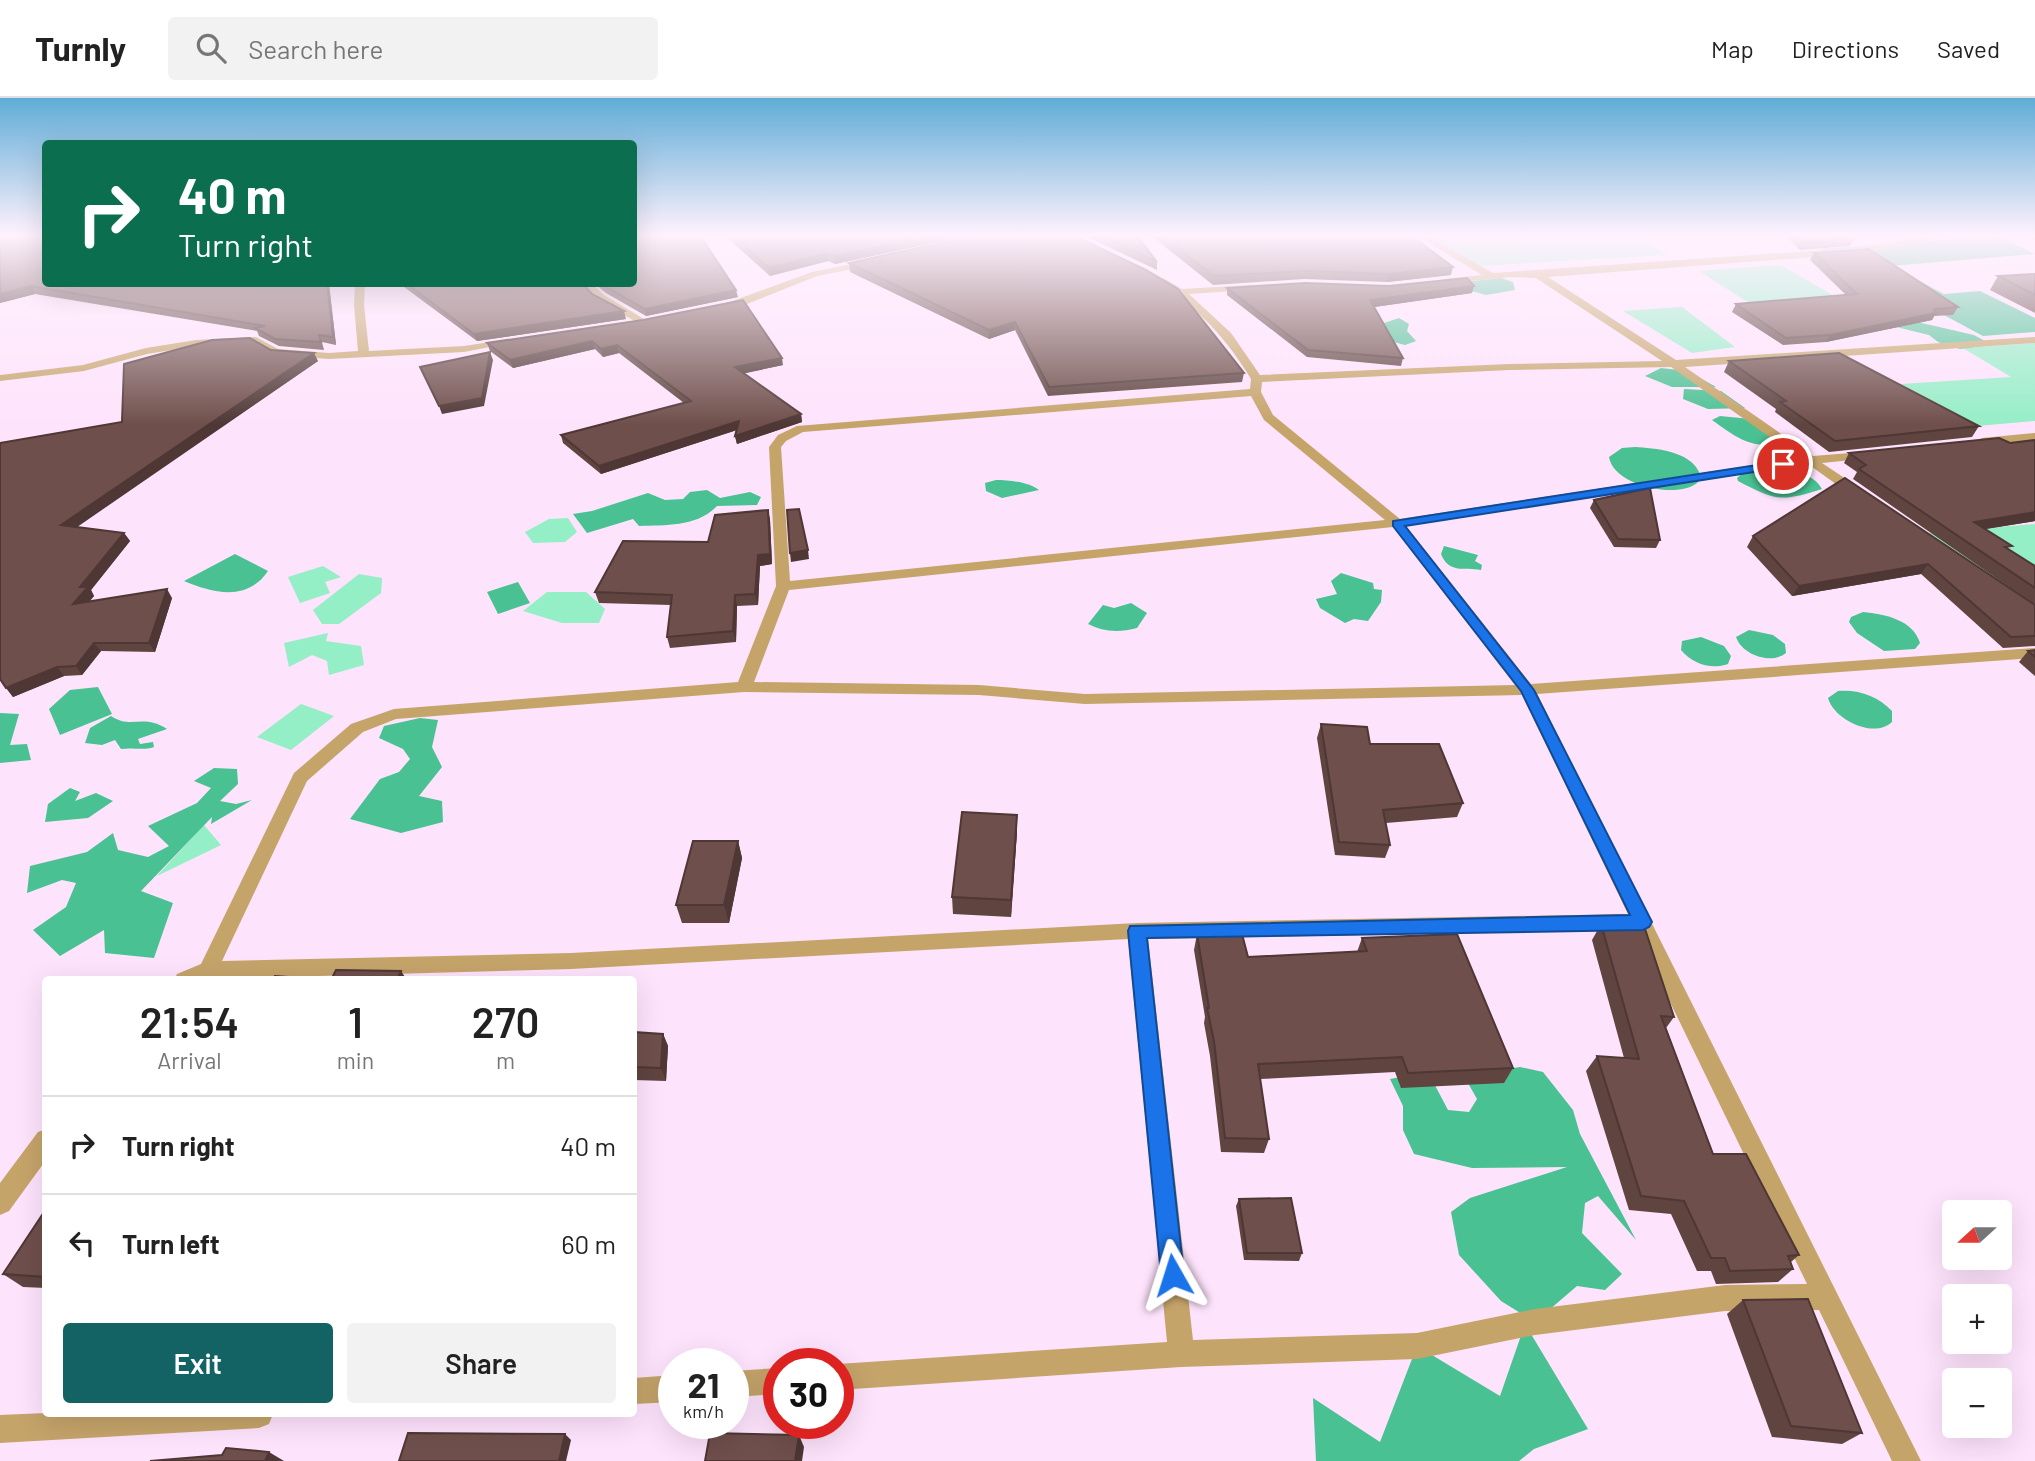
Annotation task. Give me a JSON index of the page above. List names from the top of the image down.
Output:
{
  "north": "left",
  "page": {
    "header": "Turnly",
    "search": "Search here",
    "nav": ["Map", "Directions", "Saved"],
    "turn": ["40 m", "Turn right"],
    "eta": [
      "21:54",
      "Arrival",
      "1",
      "min",
      "270",
      "m"
    ],
    "list": [
      {
        "name": "Turn right",
        "value": "40 m"
      },
      {
        "name": "Turn left",
        "value": "60 m"
      }
    ],
    "map_buttons": ["+", "−"],
    "buttons": ["Exit", "Share"],
    "speed": "21 km/h",
    "limit": "30"
  }
}
